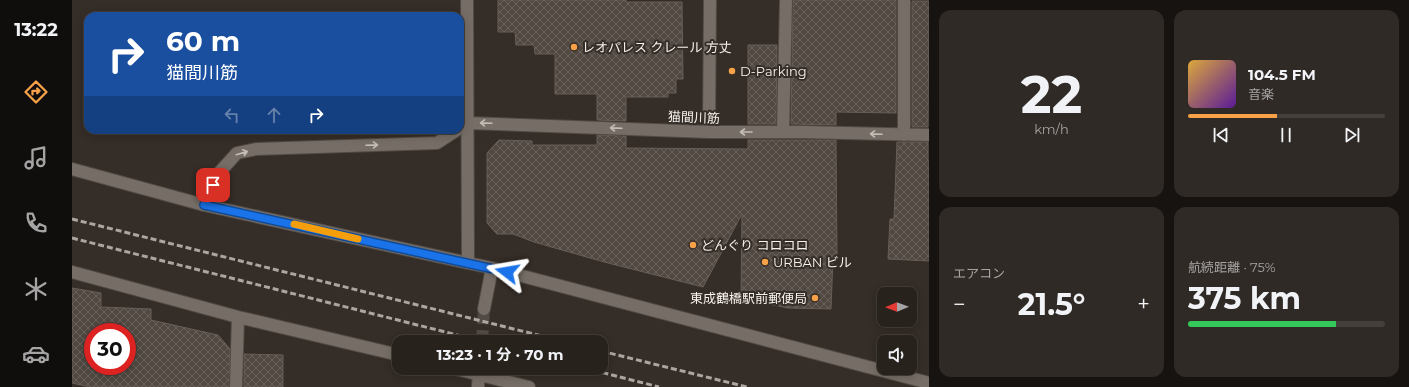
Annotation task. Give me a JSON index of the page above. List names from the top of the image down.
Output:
{
  "streets": {
    "street": ["猫間川筋"]
  },
  "one_way": ["猫間川筋"],
  "places": [
    "レオパレス クレール 方丈",
    "D-Parking",
    "どんぐり コロコロ",
    "URBAN ビル",
    "東成鶴橋駅前郵便局"
  ],
  "north": "left",
  "page": {
    "tabs": "13:22",
    "tile": [
      ["22", "km/h"],
      "エアコン",
      ["航続距離 · 75%", "375 km"]
    ],
    "turn": ["60 m", "猫間川筋"],
    "song": ["104.5 FM", "音楽"],
    "heat": ["−", "21.5°", "+"],
    "limit": "30",
    "trip": "13:23 · 1 分 · 70 m"
  }
}
